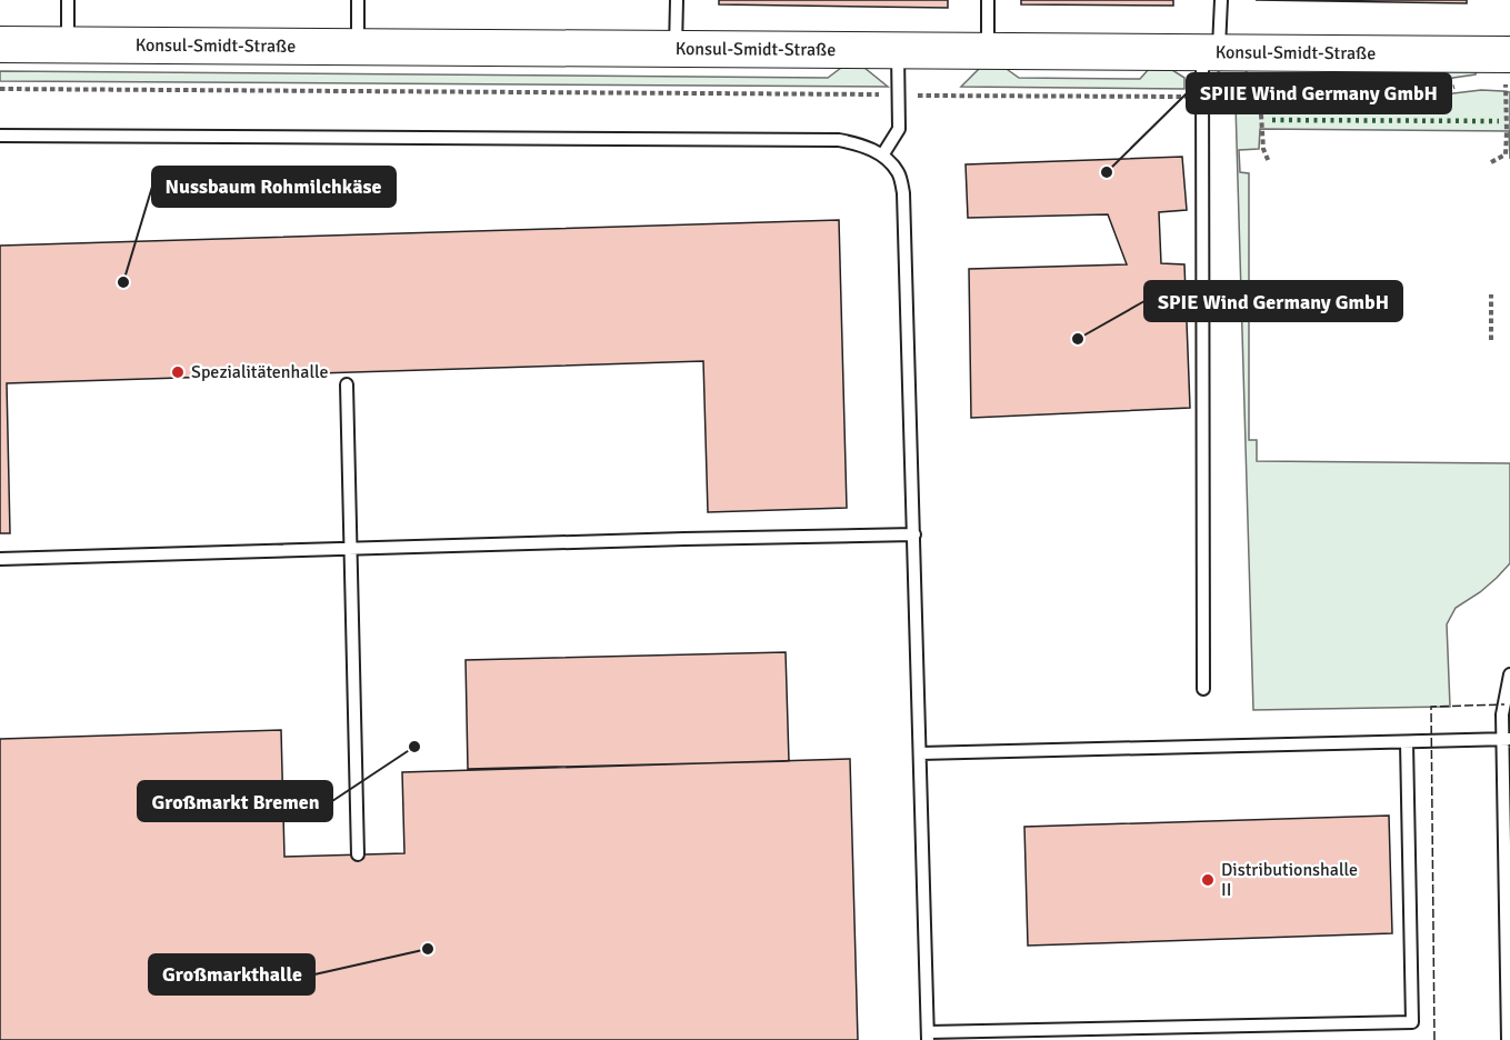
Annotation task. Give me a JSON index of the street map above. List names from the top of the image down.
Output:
{
  "streets": {
    "street": ["Konsul-Smidt-Straße"]
  },
  "places": [
    "SPIIE Wind Germany GmbH",
    "Nussbaum Rohmilchkäse",
    "SPIE Wind Germany GmbH",
    "Spezialitätenhalle",
    "Großmarkt Bremen",
    "Distributionshalle II",
    "Großmarkthalle"
  ]
}
